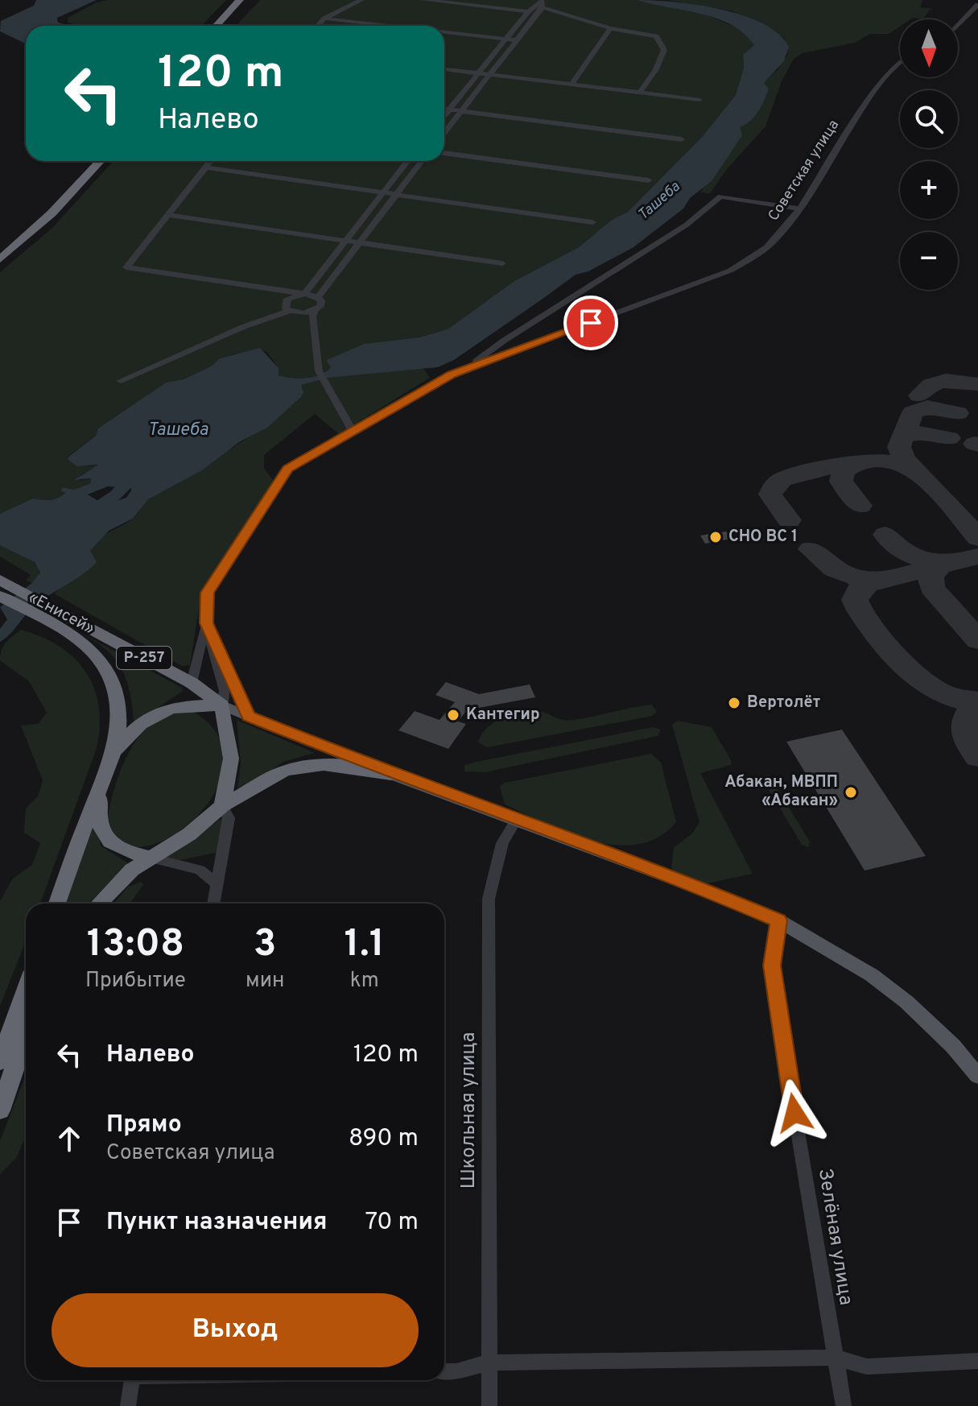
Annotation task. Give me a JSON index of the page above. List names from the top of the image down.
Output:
{
  "streets": {
    "highway": ["«Енисей»", "Р-257"],
    "street": ["Советская улица", "Школьная улица", "Зелёная улица"]
  },
  "water": ["Ташеба"],
  "places": [
    "СНО ВС 1",
    "Вертолёт",
    "Кантегир",
    "Абакан, МВПП «Абакан»"
  ],
  "north": "bottom",
  "page": {
    "map_buttons": ["+", "−"],
    "turn": ["120 m", "Налево"],
    "eta": [
      "13:08",
      "Прибытие",
      "3",
      "мин",
      "1.1",
      "km"
    ],
    "list": [
      {
        "name": "Налево",
        "value": "120 m"
      },
      {
        "name": "Прямо",
        "note": "Советская улица",
        "value": "890 m"
      },
      {
        "name": "Пункт назначения",
        "value": "70 m"
      }
    ],
    "buttons": "Выход"
  }
}
